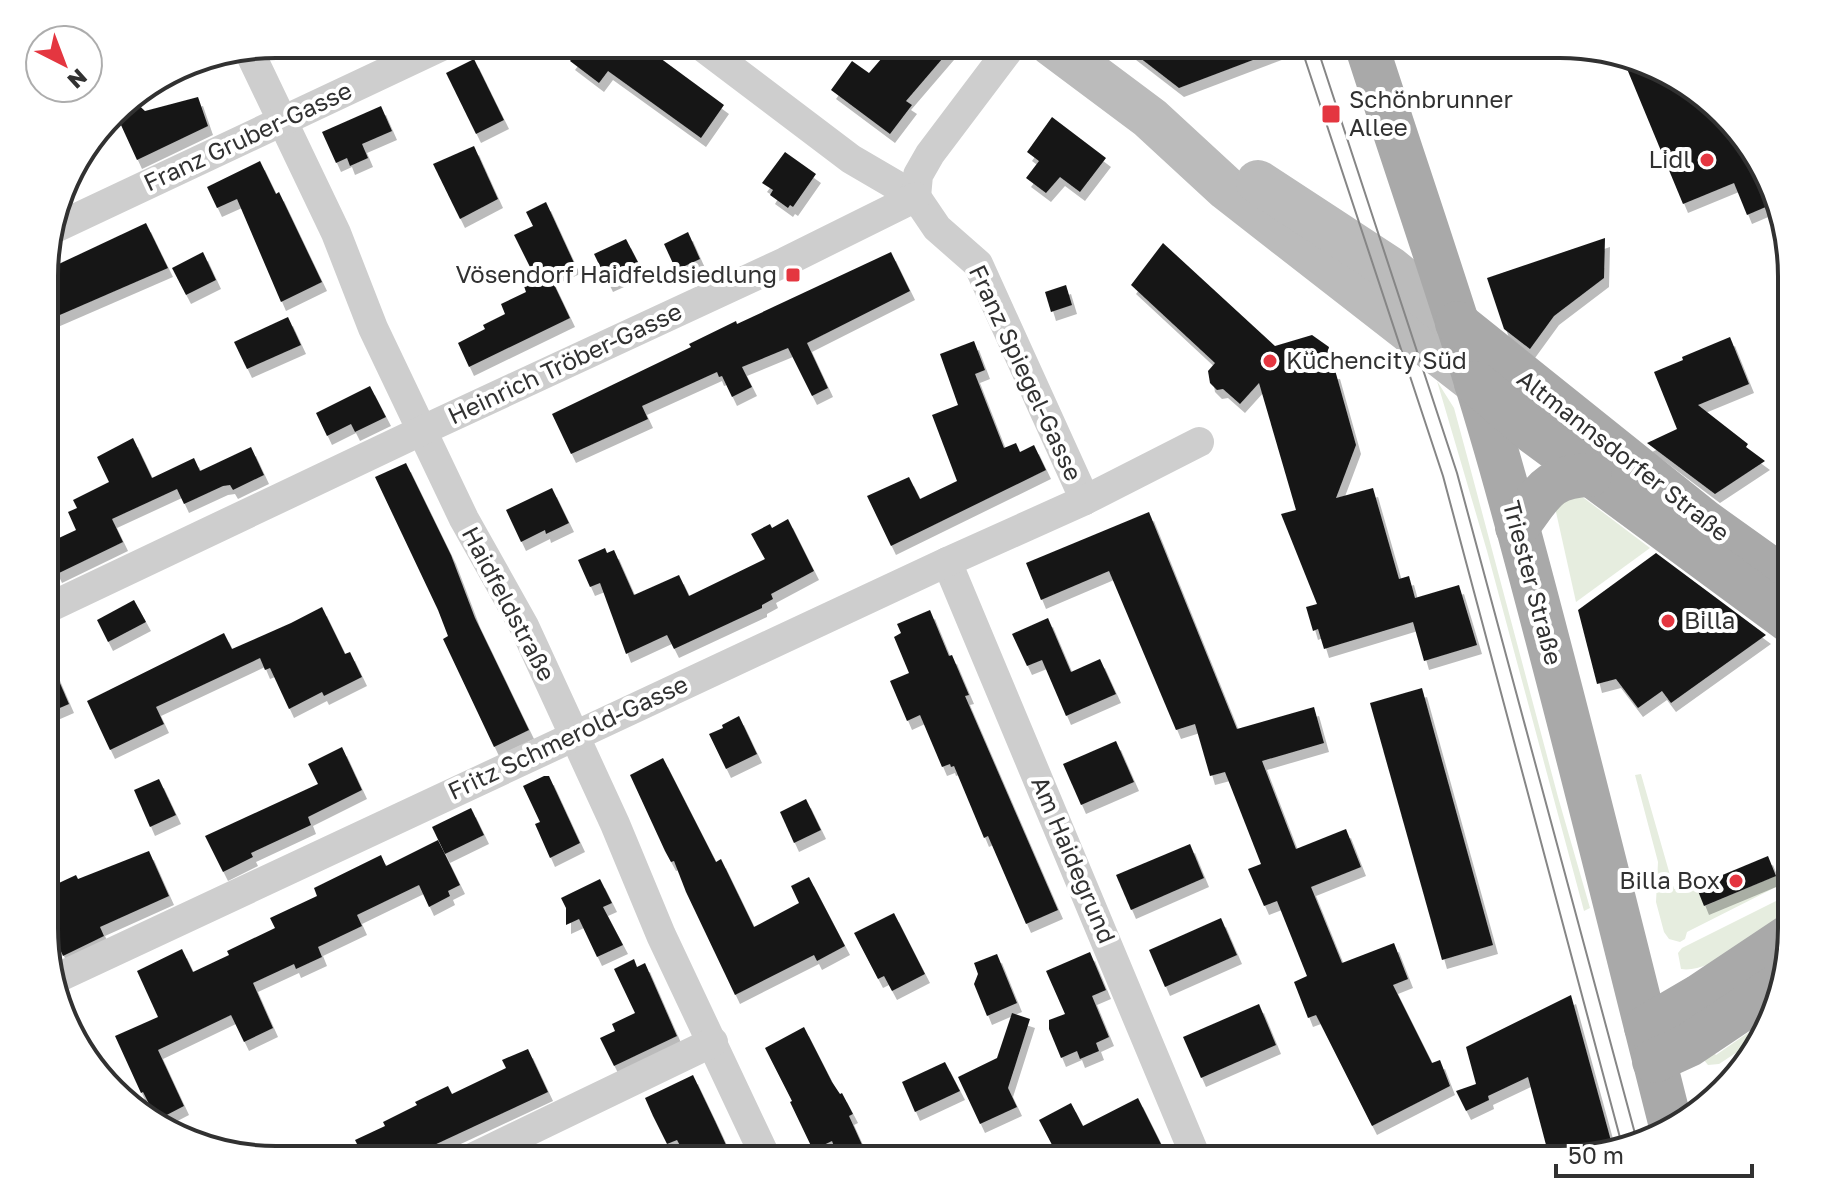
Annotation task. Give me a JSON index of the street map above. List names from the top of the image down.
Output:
{
  "streets": {
    "main road": ["Altmannsdorfer Straße", "Triester Straße"],
    "street": [
      "Franz Gruber-Gasse",
      "Heinrich Tröber-Gasse",
      "Franz Spiegel-Gasse",
      "Haidfeldstraße",
      "Fritz Schmerold-Gasse",
      "Am Haidegrund"
    ]
  },
  "crossings": [
    ["Franz Gruber-Gasse", "Haidfeldstraße"],
    ["Heinrich Tröber-Gasse", "Franz Spiegel-Gasse"],
    ["Heinrich Tröber-Gasse", "Haidfeldstraße"],
    ["Franz Spiegel-Gasse", "Fritz Schmerold-Gasse"],
    ["Altmannsdorfer Straße", "Triester Straße"],
    ["Haidfeldstraße", "Fritz Schmerold-Gasse"],
    ["Fritz Schmerold-Gasse", "Am Haidegrund"]
  ],
  "places": {
    "transit": ["Schönbrunner Allee", "Vösendorf Haidfeldsiedlung"],
    "other": [
      "Lidl",
      "Küchencity Süd",
      "Billa",
      "Billa Box"
    ]
  },
  "scale_bar": "50 m",
  "north": "bottom right"
}
